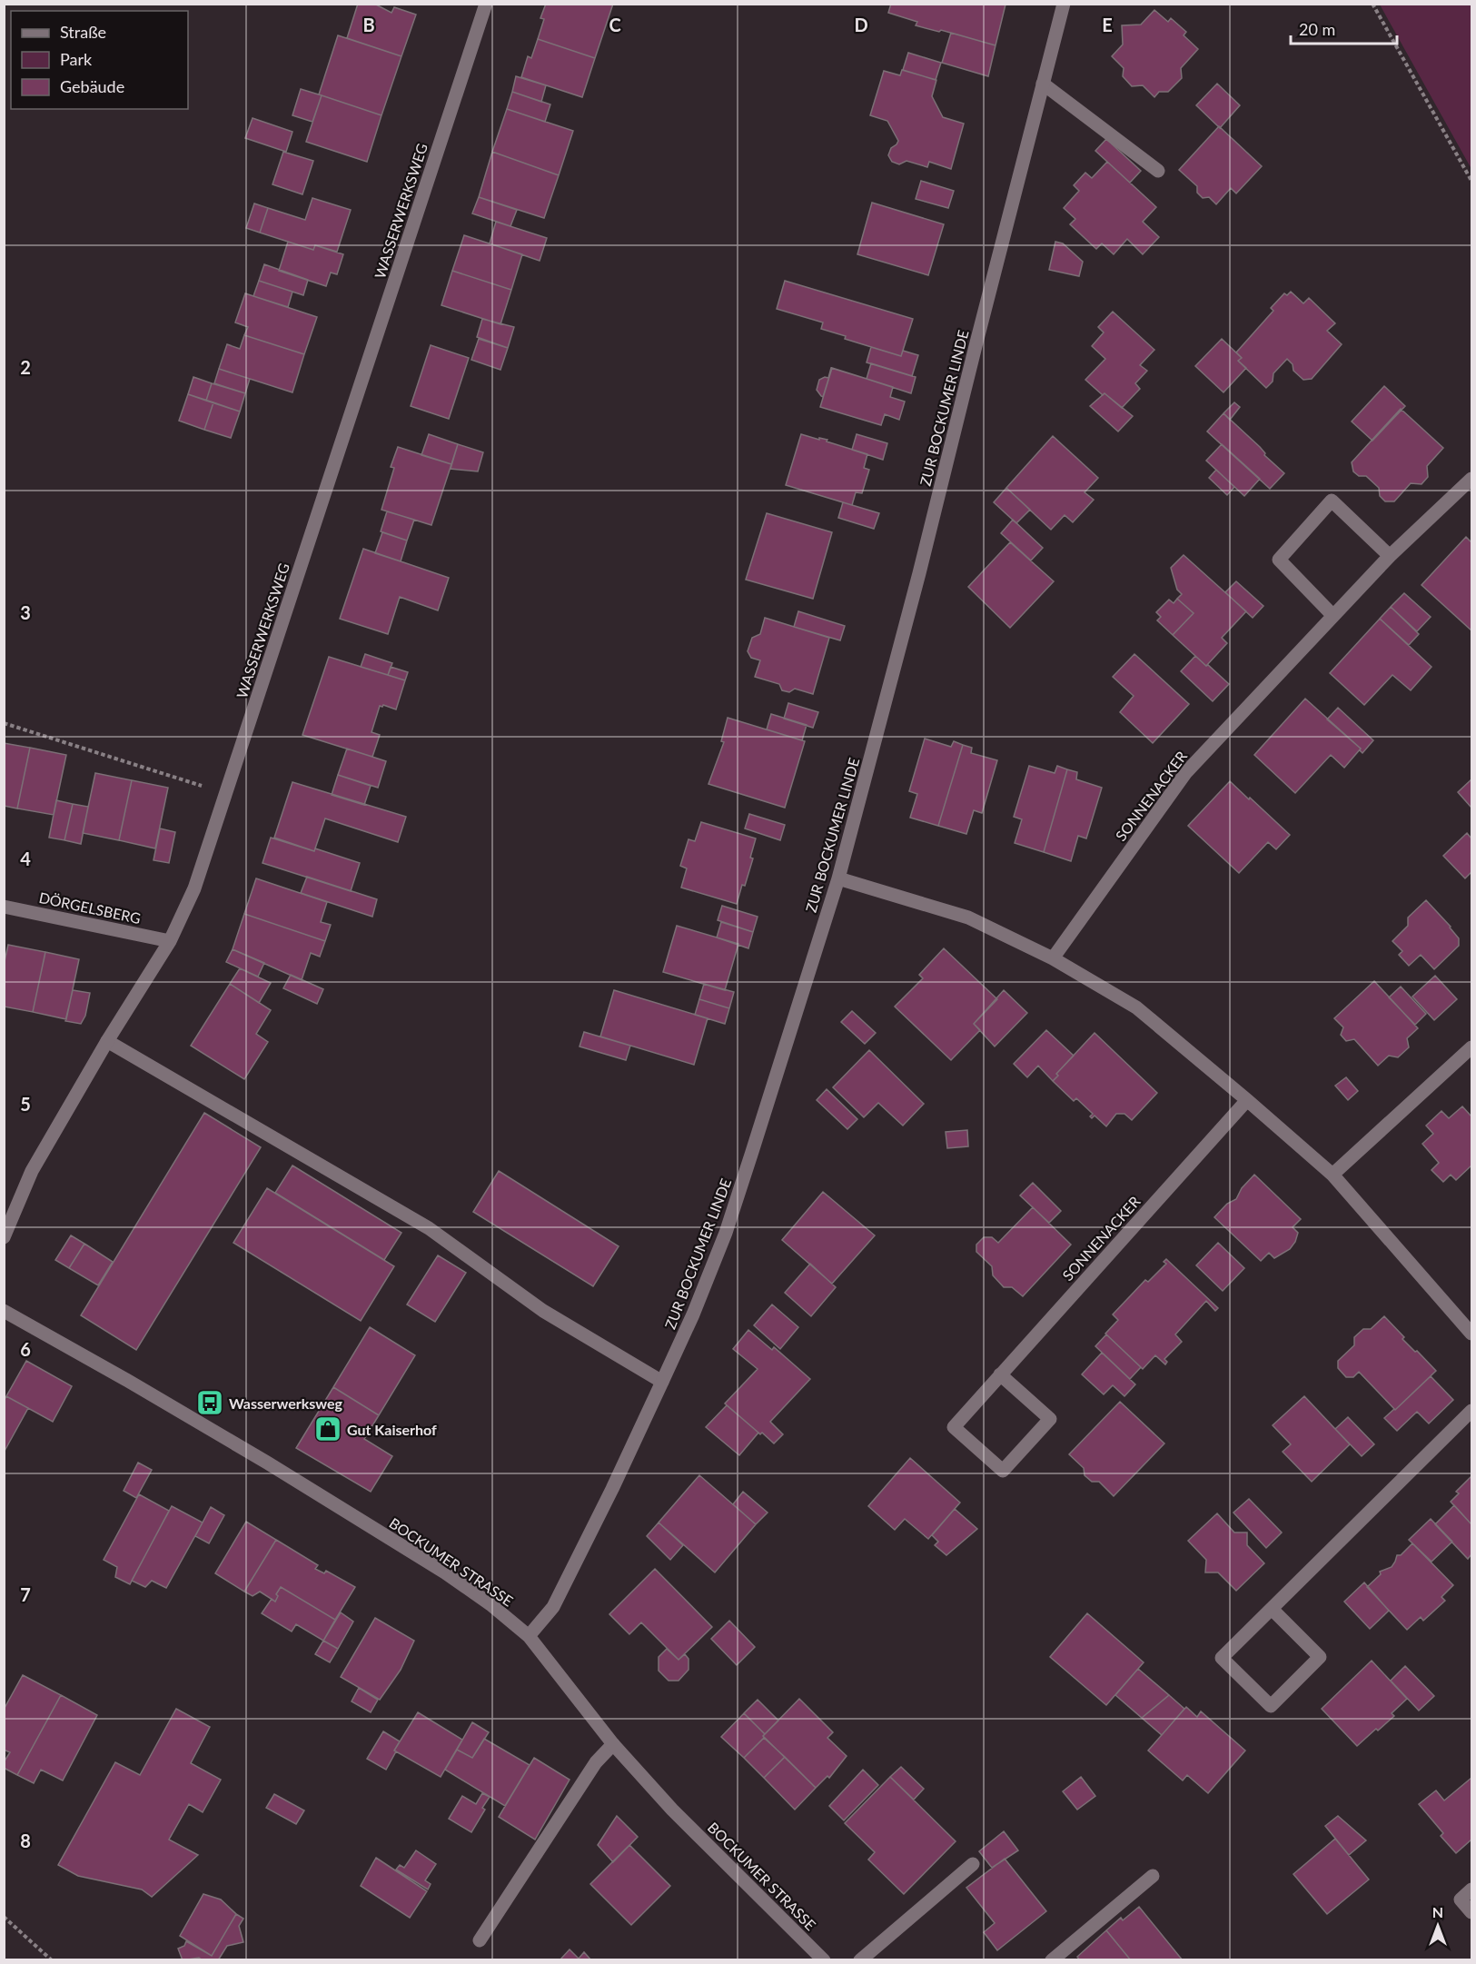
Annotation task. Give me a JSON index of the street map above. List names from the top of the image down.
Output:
{
  "streets": {
    "street": [
      "WASSERWERKSWEG",
      "ZUR BOCKUMER LINDE",
      "SONNENACKER",
      "DÖRGELSBERG",
      "BOCKUMER STRASSE"
    ]
  },
  "crossings": [
    ["WASSERWERKSWEG", "DÖRGELSBERG"],
    ["ZUR BOCKUMER LINDE", "BOCKUMER STRASSE"]
  ],
  "places": {
    "bus stop": ["Wasserwerksweg"],
    "shop": ["Gut Kaiserhof"]
  },
  "legend": ["Straße", "Park", "Gebäude"],
  "scale_bar": "20 m",
  "north": "top",
  "grid": {
    "columns": [
      "B",
      "C",
      "D",
      "E"
    ],
    "rows": [
      "2",
      "3",
      "4",
      "5",
      "6",
      "7",
      "8"
    ]
  }
}
